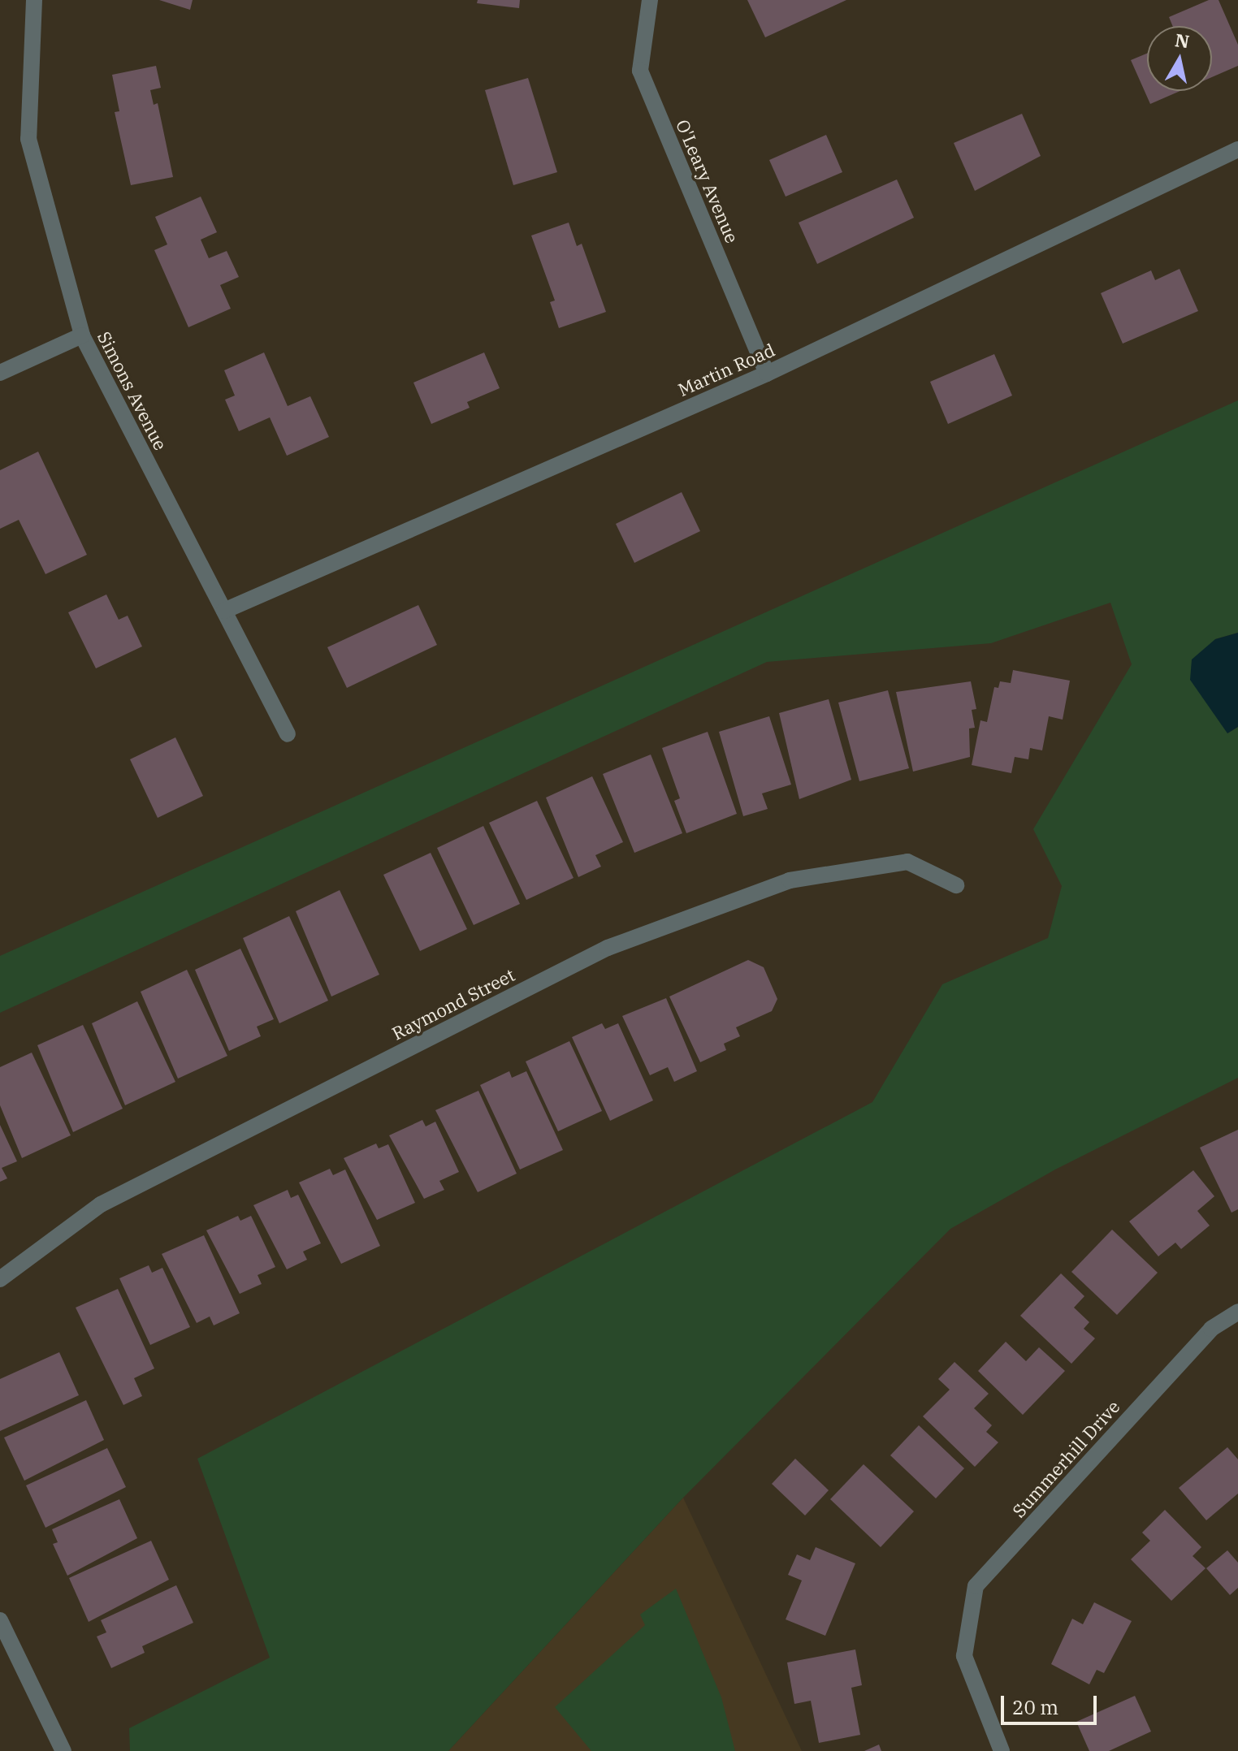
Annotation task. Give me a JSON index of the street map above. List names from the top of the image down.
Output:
{
  "streets": {
    "street": [
      "O'Leary Avenue",
      "Martin Road",
      "Simons Avenue",
      "Raymond Street",
      "Summerhill Drive"
    ]
  },
  "crossings": [
    ["O'Leary Avenue", "Martin Road"],
    ["Martin Road", "Simons Avenue"]
  ],
  "scale_bar": "20 m",
  "north": "top"
}
